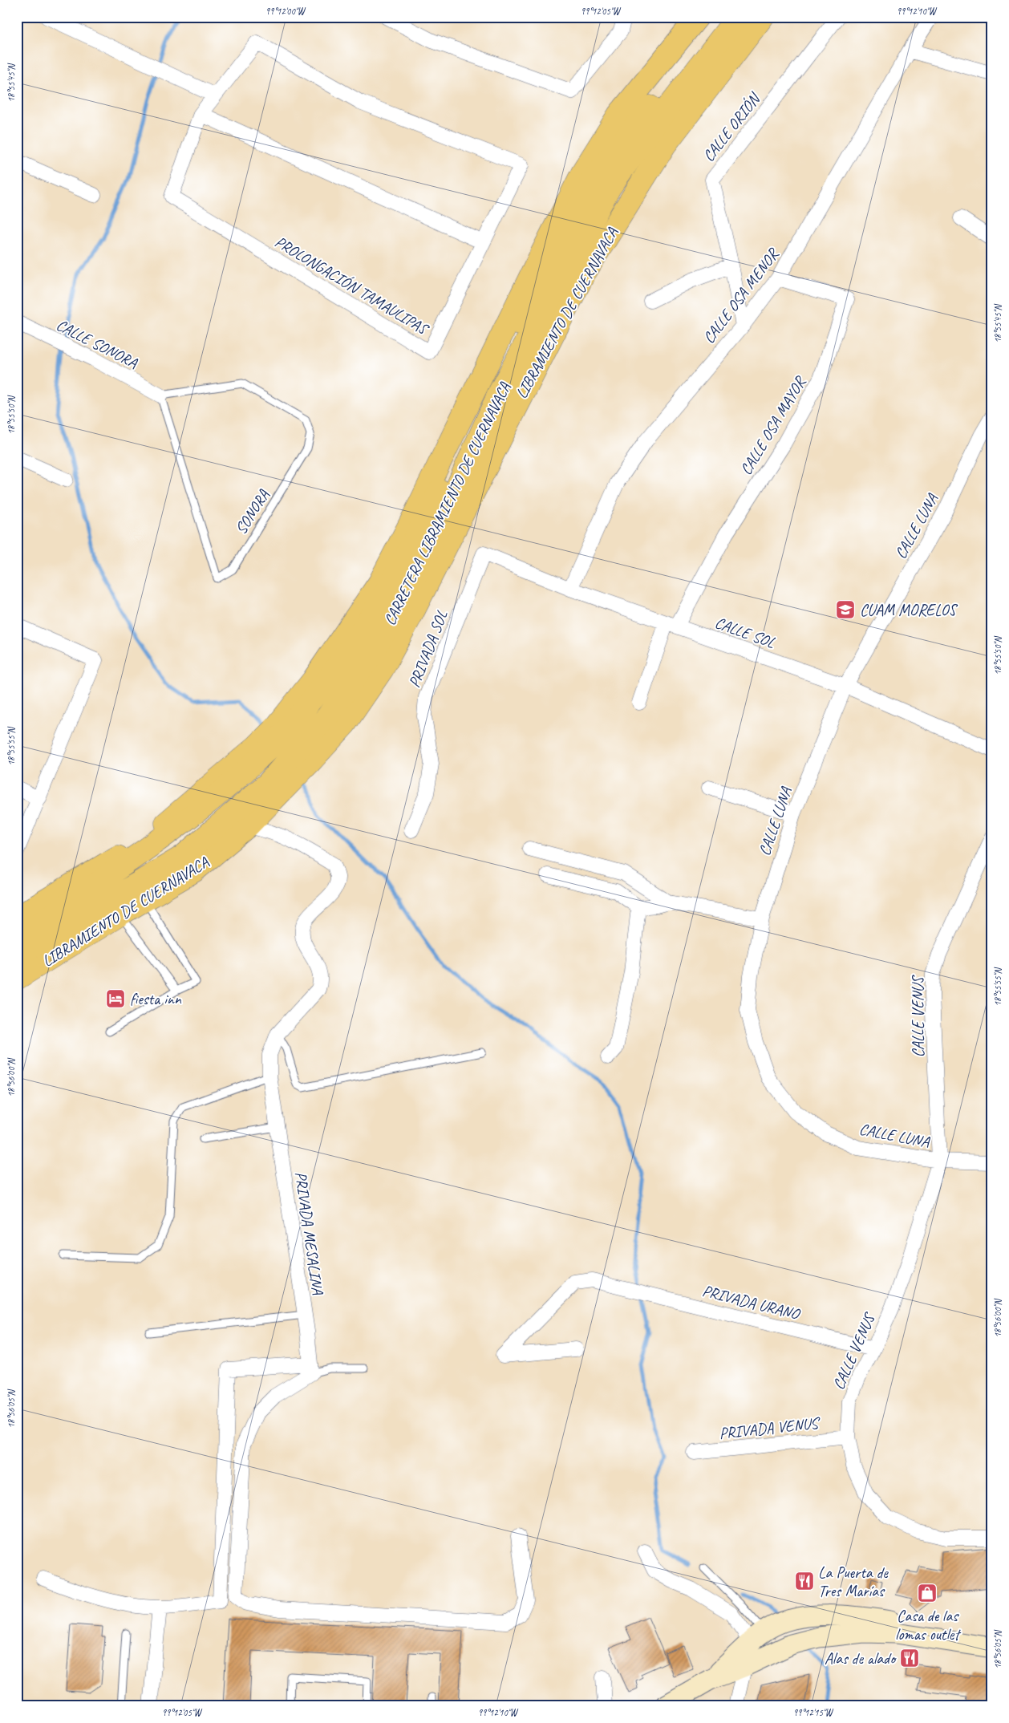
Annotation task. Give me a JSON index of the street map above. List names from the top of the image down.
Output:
{
  "streets": {
    "main road": ["LIBRAMIENTO DE CUERNAVACA", "CARRETERA LIBRAMIENTO DE CUERNAVACA"],
    "street": [
      "CALLE ORIÓN",
      "PROLONGACIÓN TAMAULIPAS",
      "CALLE OSA MENOR",
      "CALLE SONORA",
      "CALLE OSA MAYOR",
      "CALLE LUNA",
      "CALLE SOL",
      "PRIVADA SOL",
      "CALLE VENUS",
      "PRIVADA MESALINA",
      "PRIVADA URANO",
      "PRIVADA VENUS"
    ],
    "lane": ["SONORA"]
  },
  "crossings": [
    ["CALLE ORIÓN", "CALLE OSA MENOR"],
    ["CALLE OSA MENOR", "CALLE OSA MAYOR"],
    ["CALLE OSA MENOR", "CALLE SOL"],
    ["LIBRAMIENTO DE CUERNAVACA", "CARRETERA LIBRAMIENTO DE CUERNAVACA"],
    ["LIBRAMIENTO DE CUERNAVACA", "PRIVADA MESALINA"],
    ["CALLE SONORA", "SONORA"],
    ["CALLE OSA MAYOR", "CALLE SOL"],
    ["CALLE LUNA", "CALLE SOL"],
    ["CALLE LUNA", "CALLE VENUS"],
    ["CALLE SOL", "PRIVADA SOL"],
    ["CALLE VENUS", "PRIVADA URANO"],
    ["CALLE VENUS", "PRIVADA VENUS"]
  ],
  "places": {
    "school or university": ["CUAM MORELOS"],
    "hotel": ["fiesta inn"],
    "restaurant": ["La Puerta de Tres Marías", "Alas de alado"],
    "shop": ["Casa de las lomas outlet"]
  },
  "coordinates": [
    "99°12'00\"W",
    "99°12'05\"W",
    "99°12'10\"W",
    "18°55'45\"N",
    "18°55'50\"N",
    "18°55'55\"N",
    "18°56'00\"N",
    "18°56'05\"N",
    "99°12'15\"W"
  ]
}
